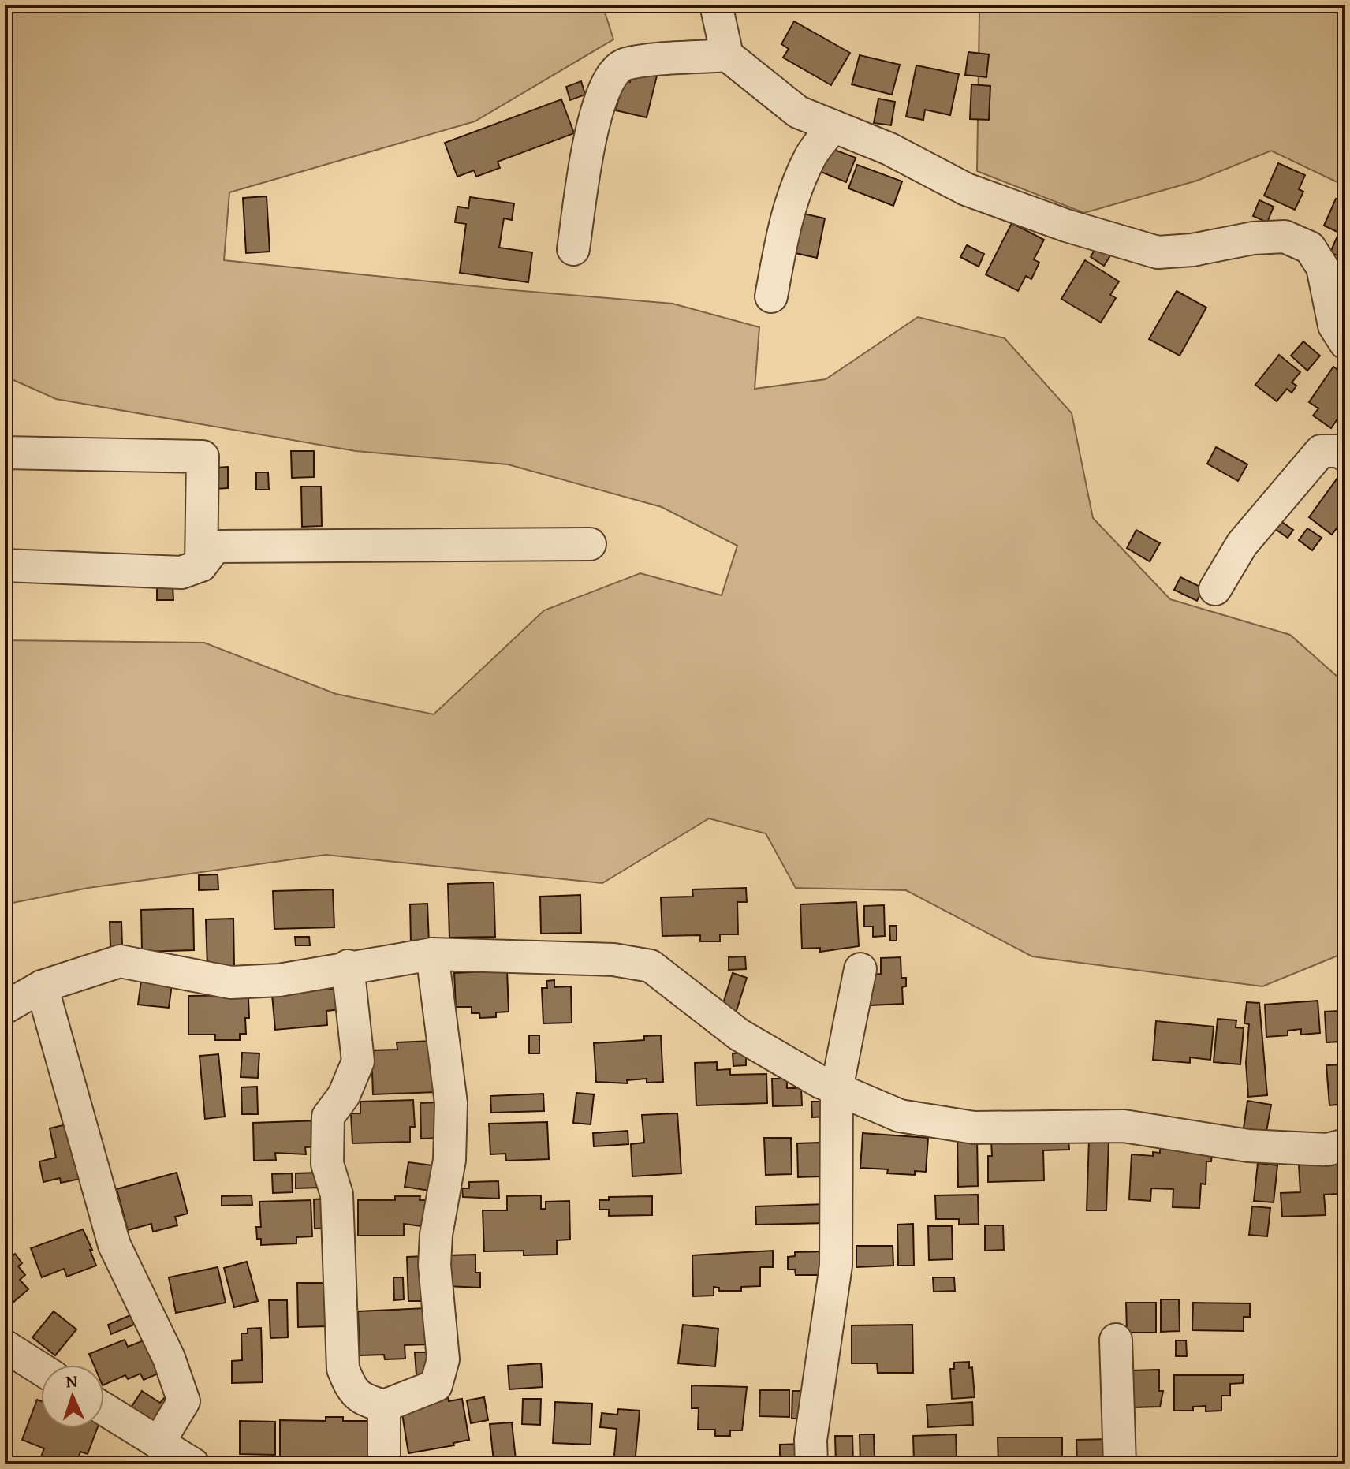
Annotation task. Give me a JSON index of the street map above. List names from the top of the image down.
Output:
{
  "north": "top"
}
